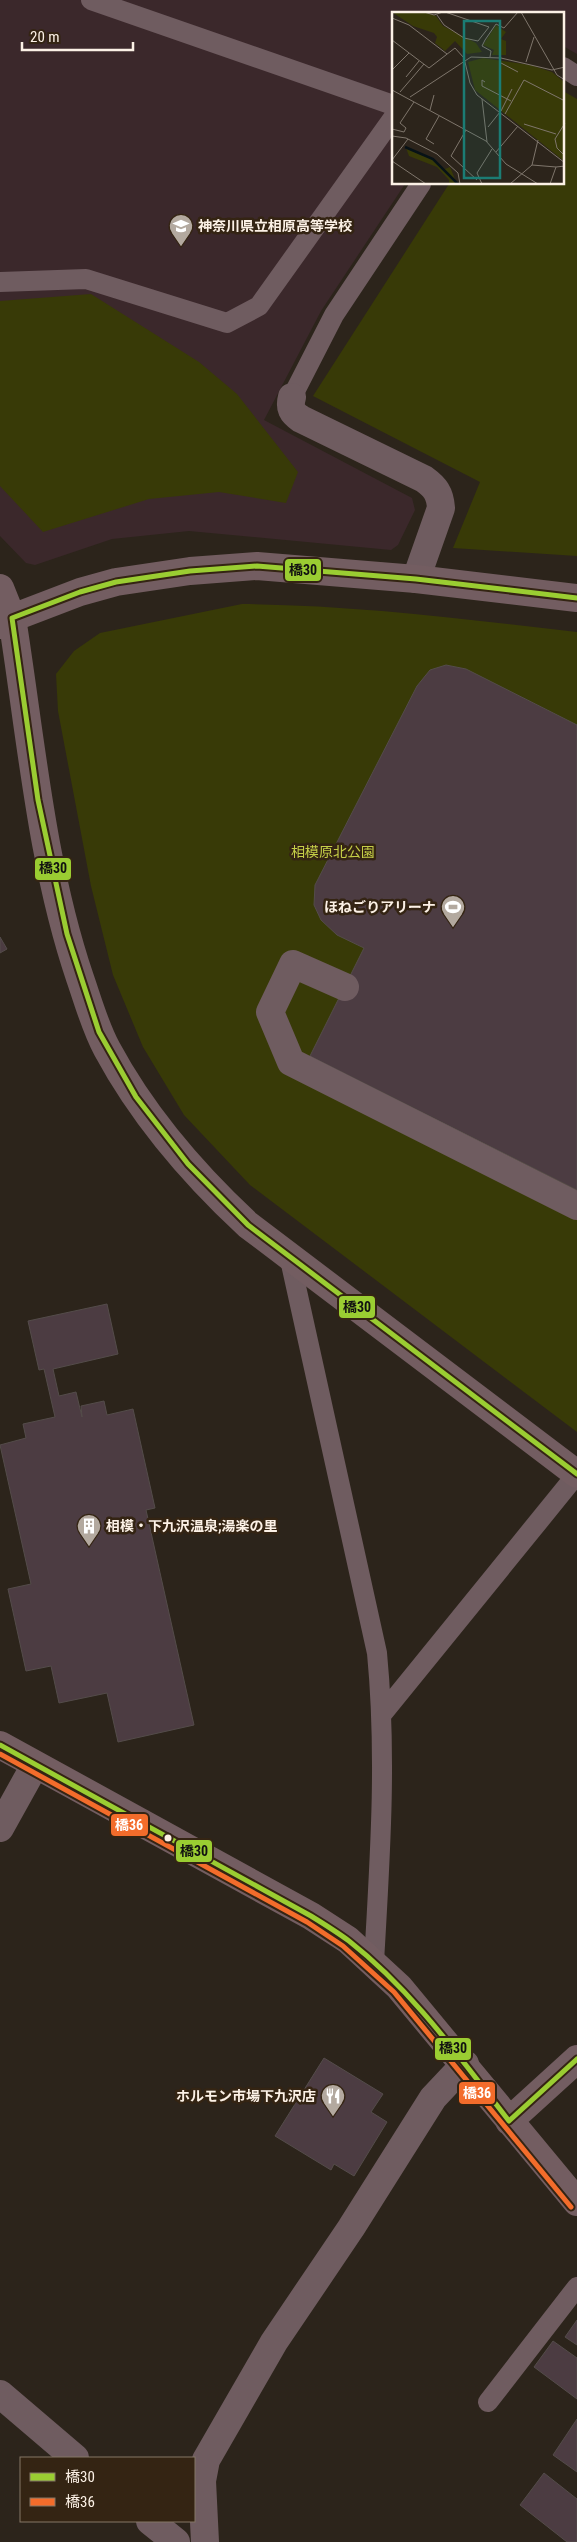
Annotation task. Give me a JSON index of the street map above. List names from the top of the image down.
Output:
{
  "parks": ["相模原北公園"],
  "places": {
    "school or university": ["神奈川県立相原高等学校"],
    "sports": ["ほねごりアリーナ"],
    "building": ["相模・下九沢温泉;湯楽の里"],
    "restaurant": ["ホルモン市場下九沢店"]
  },
  "lines": ["transit line 橋30", "transit line 橋36"],
  "legend": ["橋30", "橋36"],
  "scale_bar": "20 m"
}
